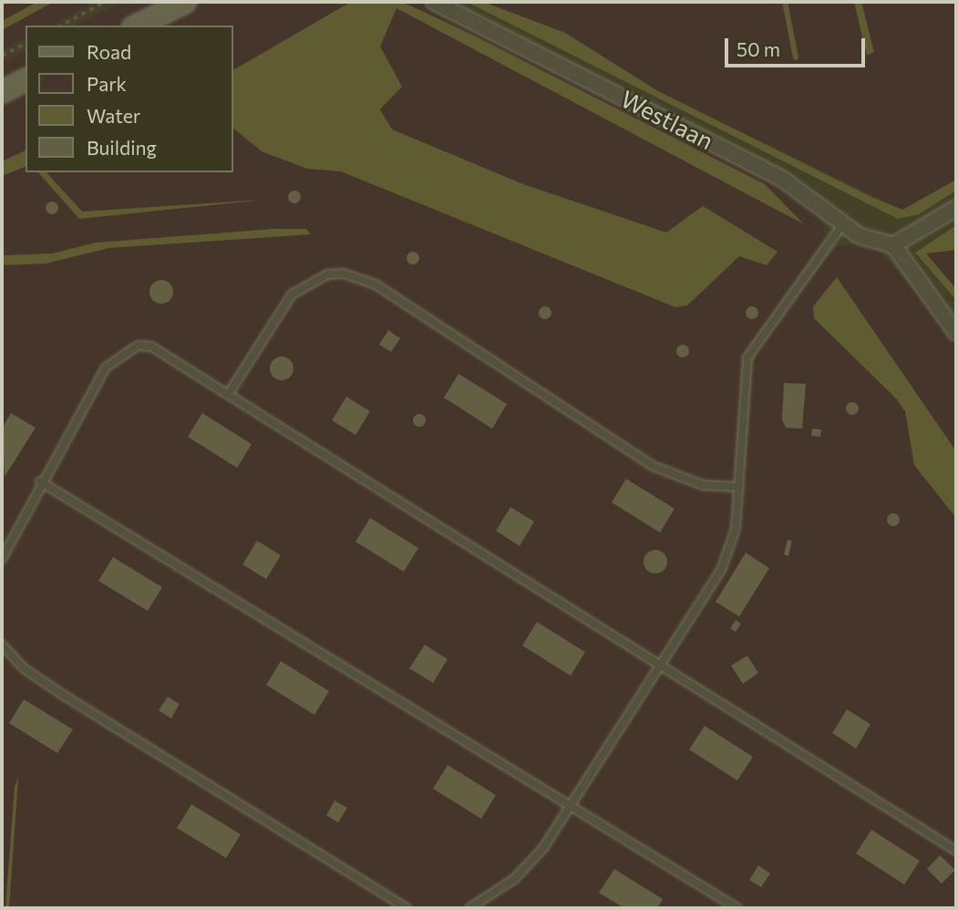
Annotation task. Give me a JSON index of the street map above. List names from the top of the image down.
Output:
{
  "streets": {
    "street": ["Westlaan"]
  },
  "legend": [
    "Road",
    "Park",
    "Water",
    "Building"
  ],
  "scale_bar": "50 m"
}
